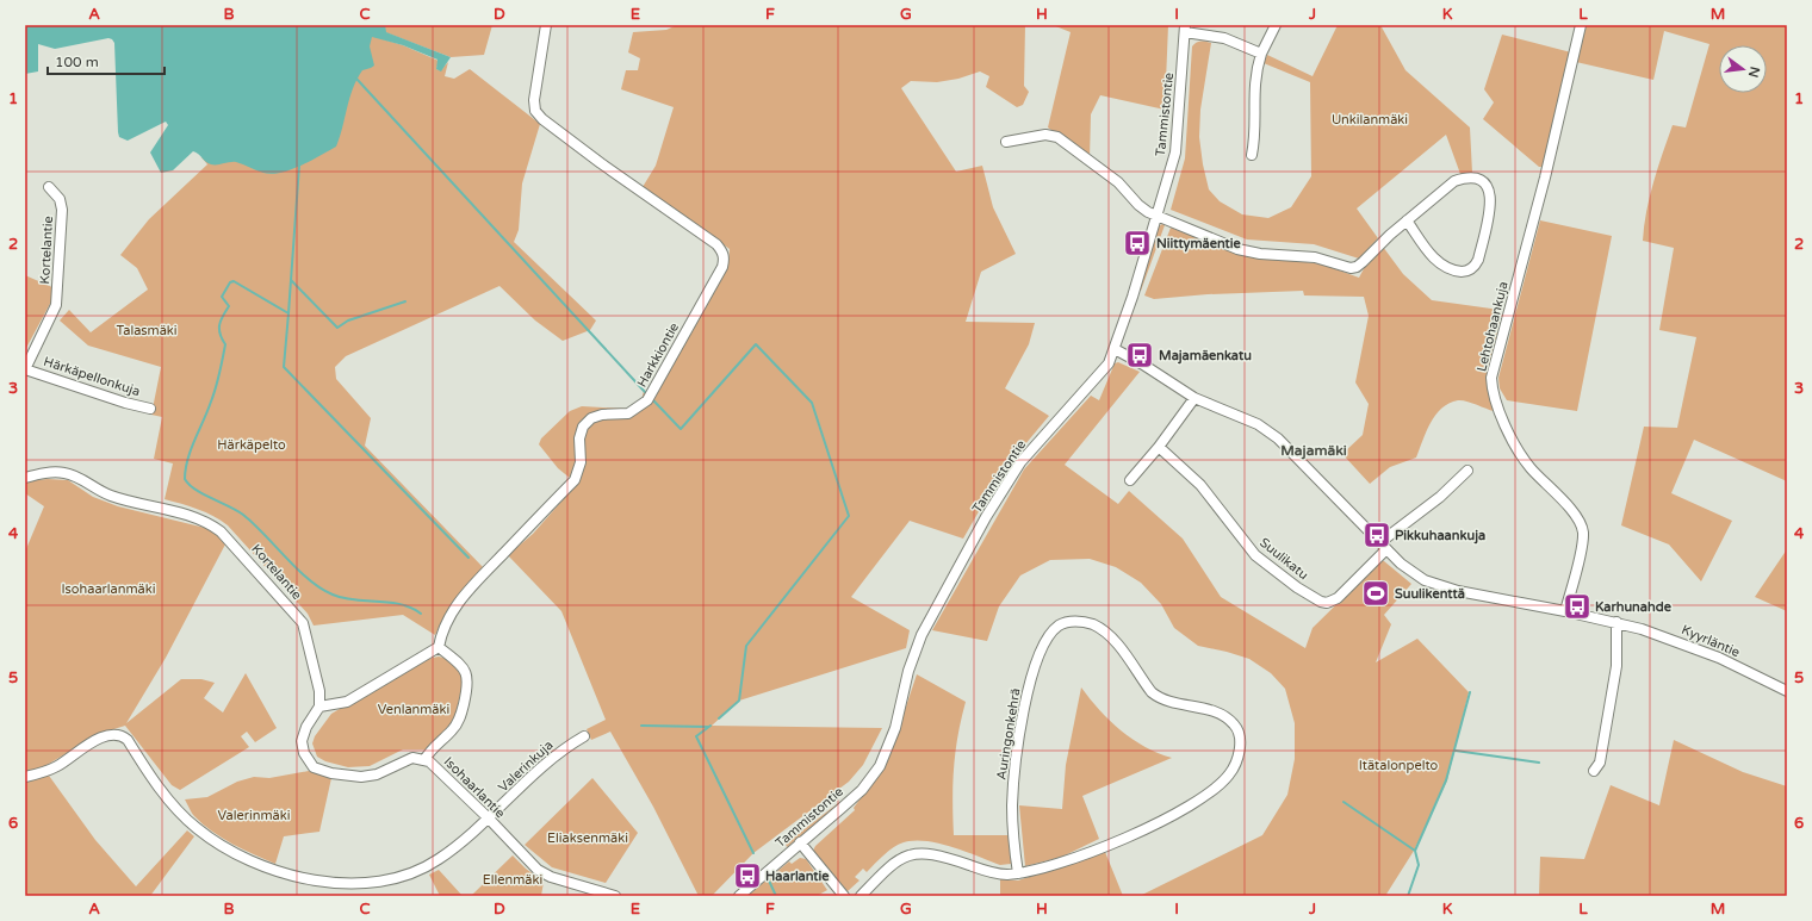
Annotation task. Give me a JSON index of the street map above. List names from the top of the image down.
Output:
{
  "streets": {
    "street": [
      "Tammistontie",
      "Kortelantie",
      "Lehtohaankuja",
      "Harkkiontie",
      "Härkäpellonkuja",
      "Suulikatu",
      "Kyyrläntie",
      "Auringonkehrä",
      "Valerinkuja",
      "Isohaarlantie"
    ]
  },
  "crossings": [
    ["Kortelantie", "Härkäpellonkuja"],
    ["Kortelantie", "Isohaarlantie"],
    ["Lehtohaankuja", "Kyyrläntie"],
    ["Valerinkuja", "Isohaarlantie"]
  ],
  "districts": ["Majamäki"],
  "parks": [
    "Unkilanmäki",
    "Talasmäki",
    "Härkäpelto",
    "Isohaarlanmäki",
    "Venlanmäki",
    "Itätalonpelto",
    "Valerinmäki",
    "Eliaksenmäki",
    "Ellenmäki"
  ],
  "places": {
    "bus stop": [
      "Niittymäentie",
      "Majamäenkatu",
      "Pikkuhaankuja",
      "Karhunahde",
      "Haarlantie"
    ],
    "sports": ["Suulikenttä"]
  },
  "scale_bar": "100 m",
  "north": "right",
  "grid": {
    "columns": [
      "A",
      "B",
      "C",
      "D",
      "E",
      "F",
      "G",
      "H",
      "I",
      "J",
      "K",
      "L",
      "M"
    ],
    "rows": [
      "1",
      "2",
      "3",
      "4",
      "5",
      "6"
    ]
  }
}
